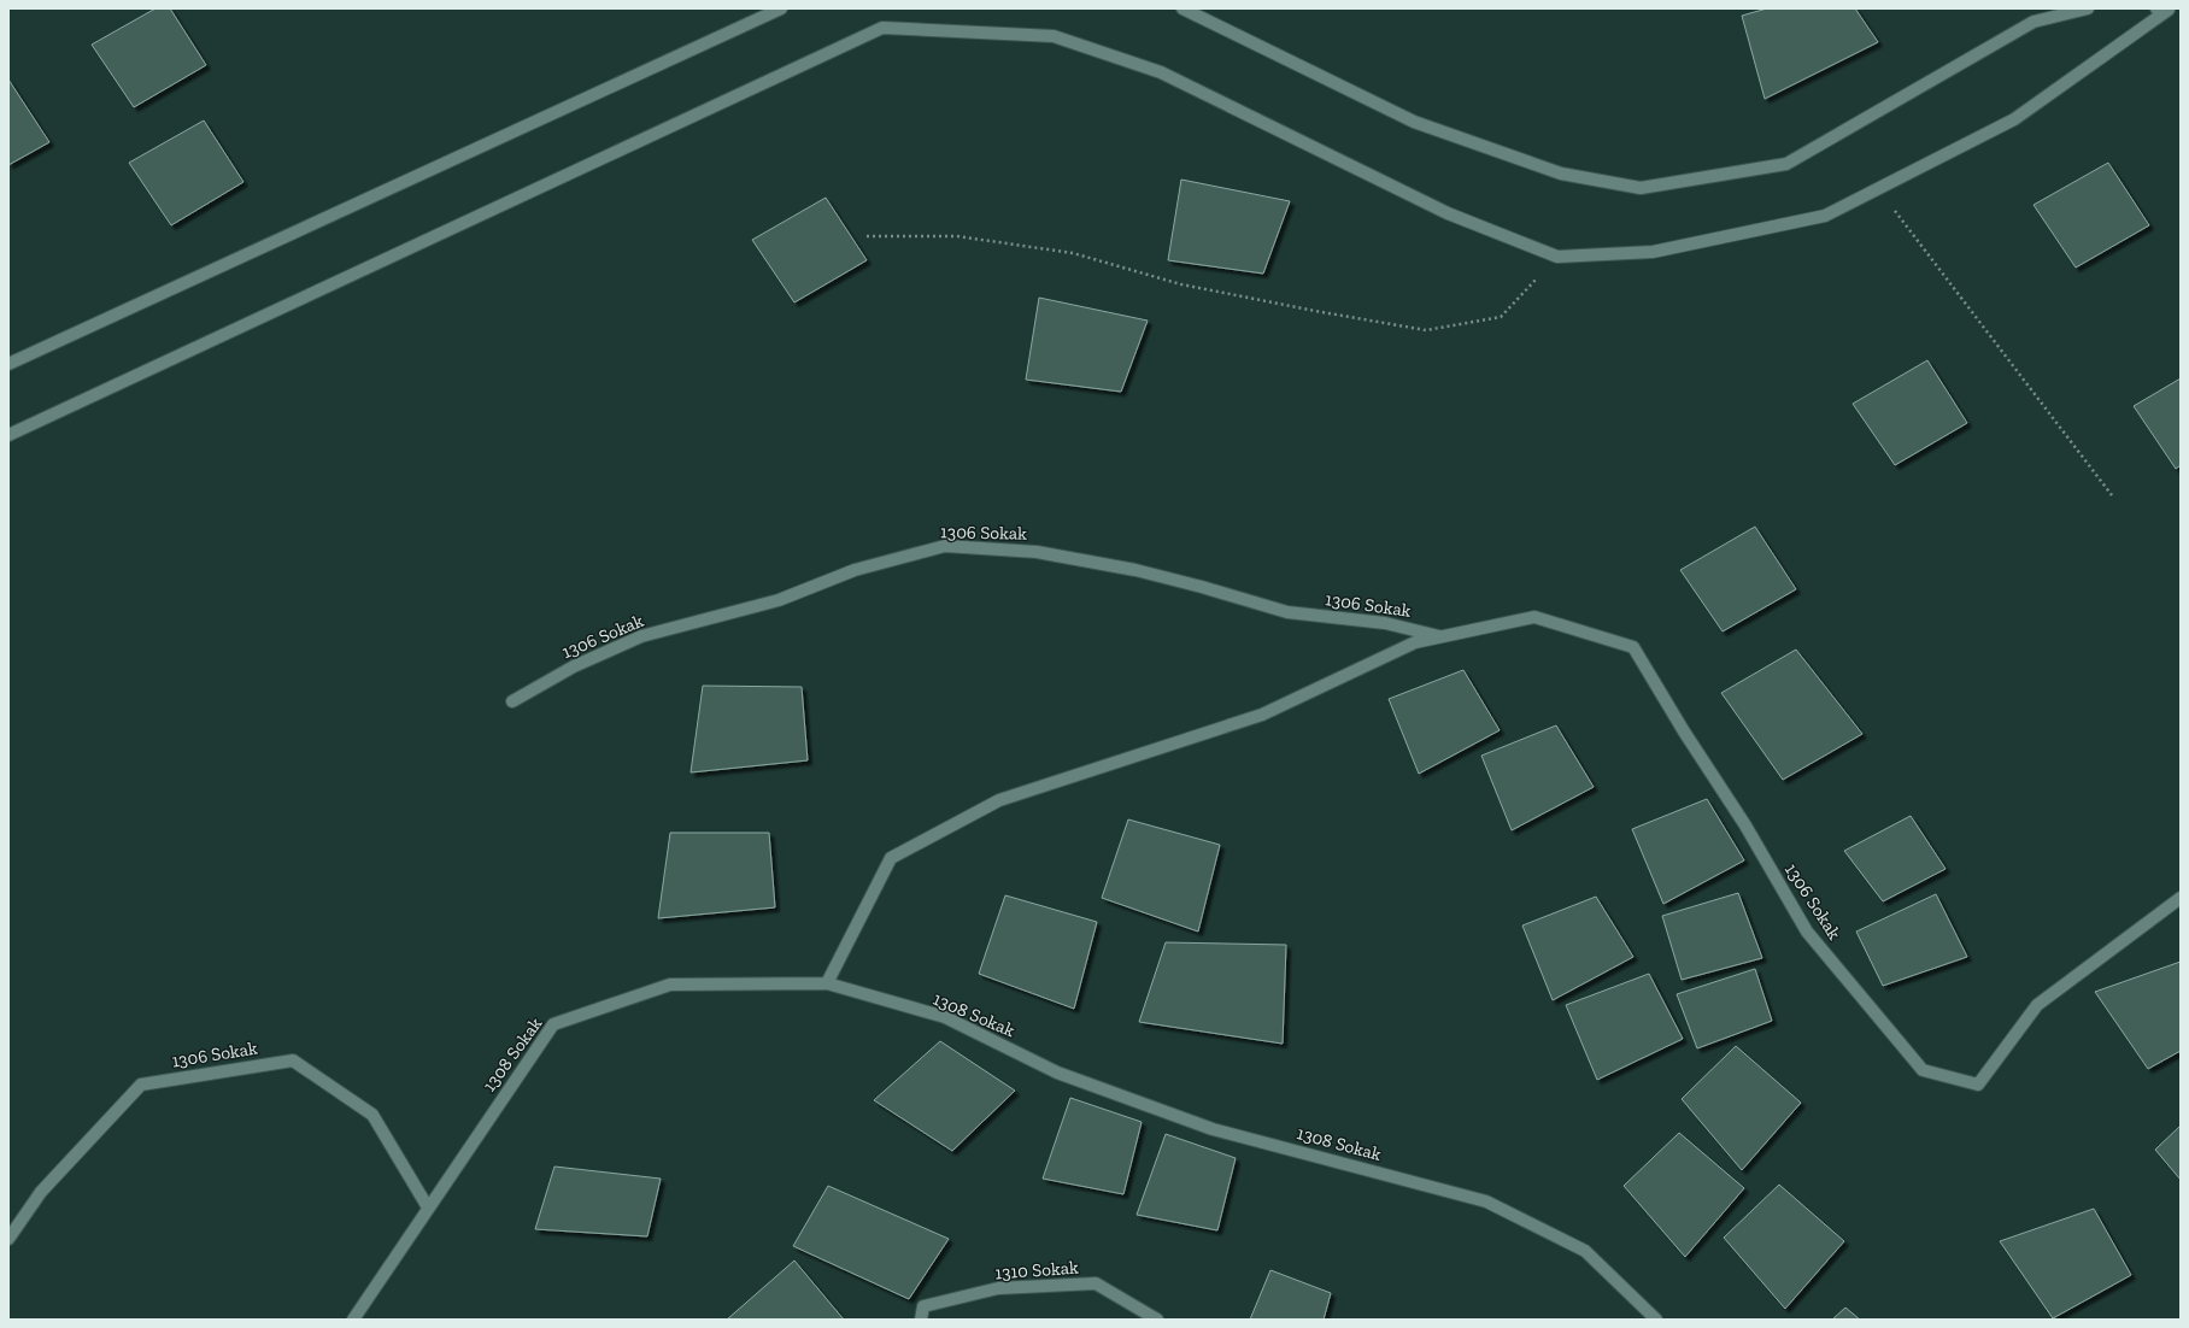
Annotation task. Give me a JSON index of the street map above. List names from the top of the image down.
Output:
{
  "streets": {
    "street": ["1306 Sokak", "1308 Sokak", "1310 Sokak"]
  },
  "crossings": [
    ["1306 Sokak", "1308 Sokak"]
  ]
}
